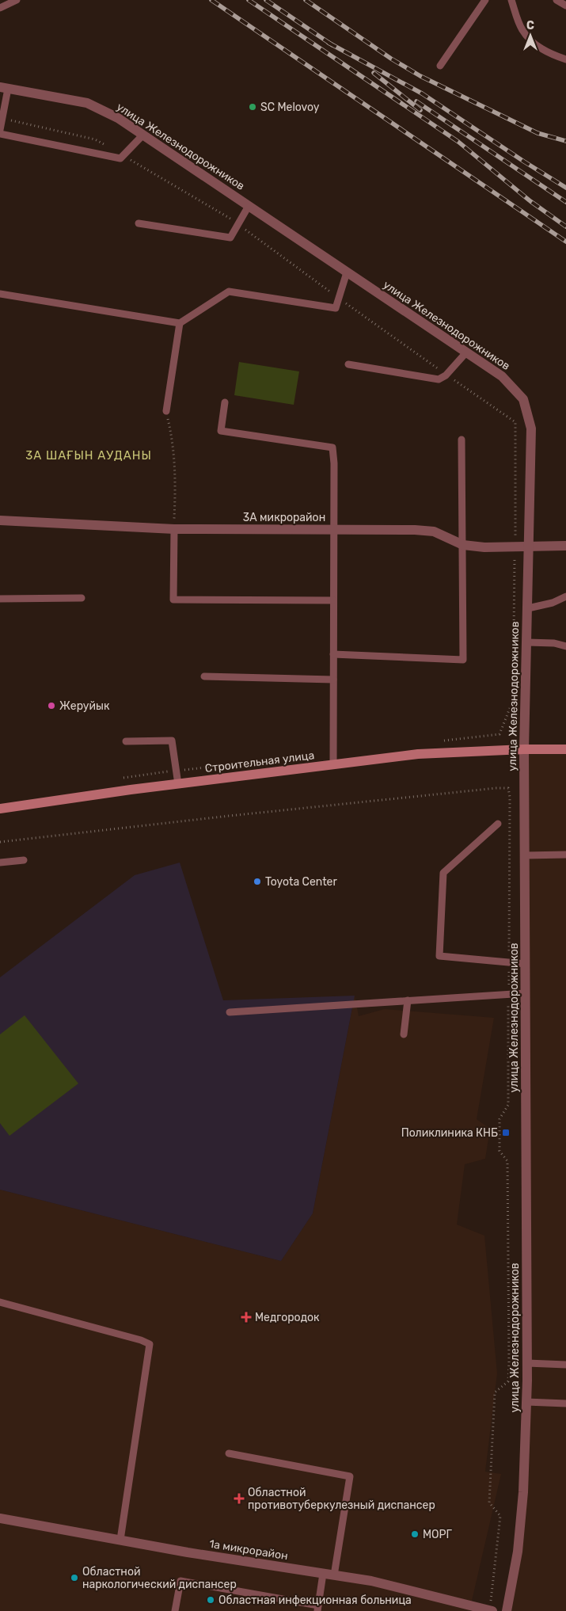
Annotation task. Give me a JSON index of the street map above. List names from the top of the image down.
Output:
{
  "streets": {
    "main road": ["Строительная улица"],
    "street": ["улица Железнодорожников", "3А микрорайон", "1а микрорайон"]
  },
  "crossings": [
    ["улица Железнодорожников", "3А микрорайон"],
    ["улица Железнодорожников", "Строительная улица"]
  ],
  "districts": ["3А ШАҒЫН АУДАНЫ"],
  "places": {
    "other": [
      "SC Melovoy",
      "Жеруйык",
      "Toyota Center",
      "МОРГ",
      "Областной наркологический диспансер",
      "Областная инфекционная больница"
    ],
    "transit": ["Поликлиника КНБ"],
    "health": ["Медгородок", "Областной противотуберкулезный диспансер"]
  },
  "north": "top"
}
